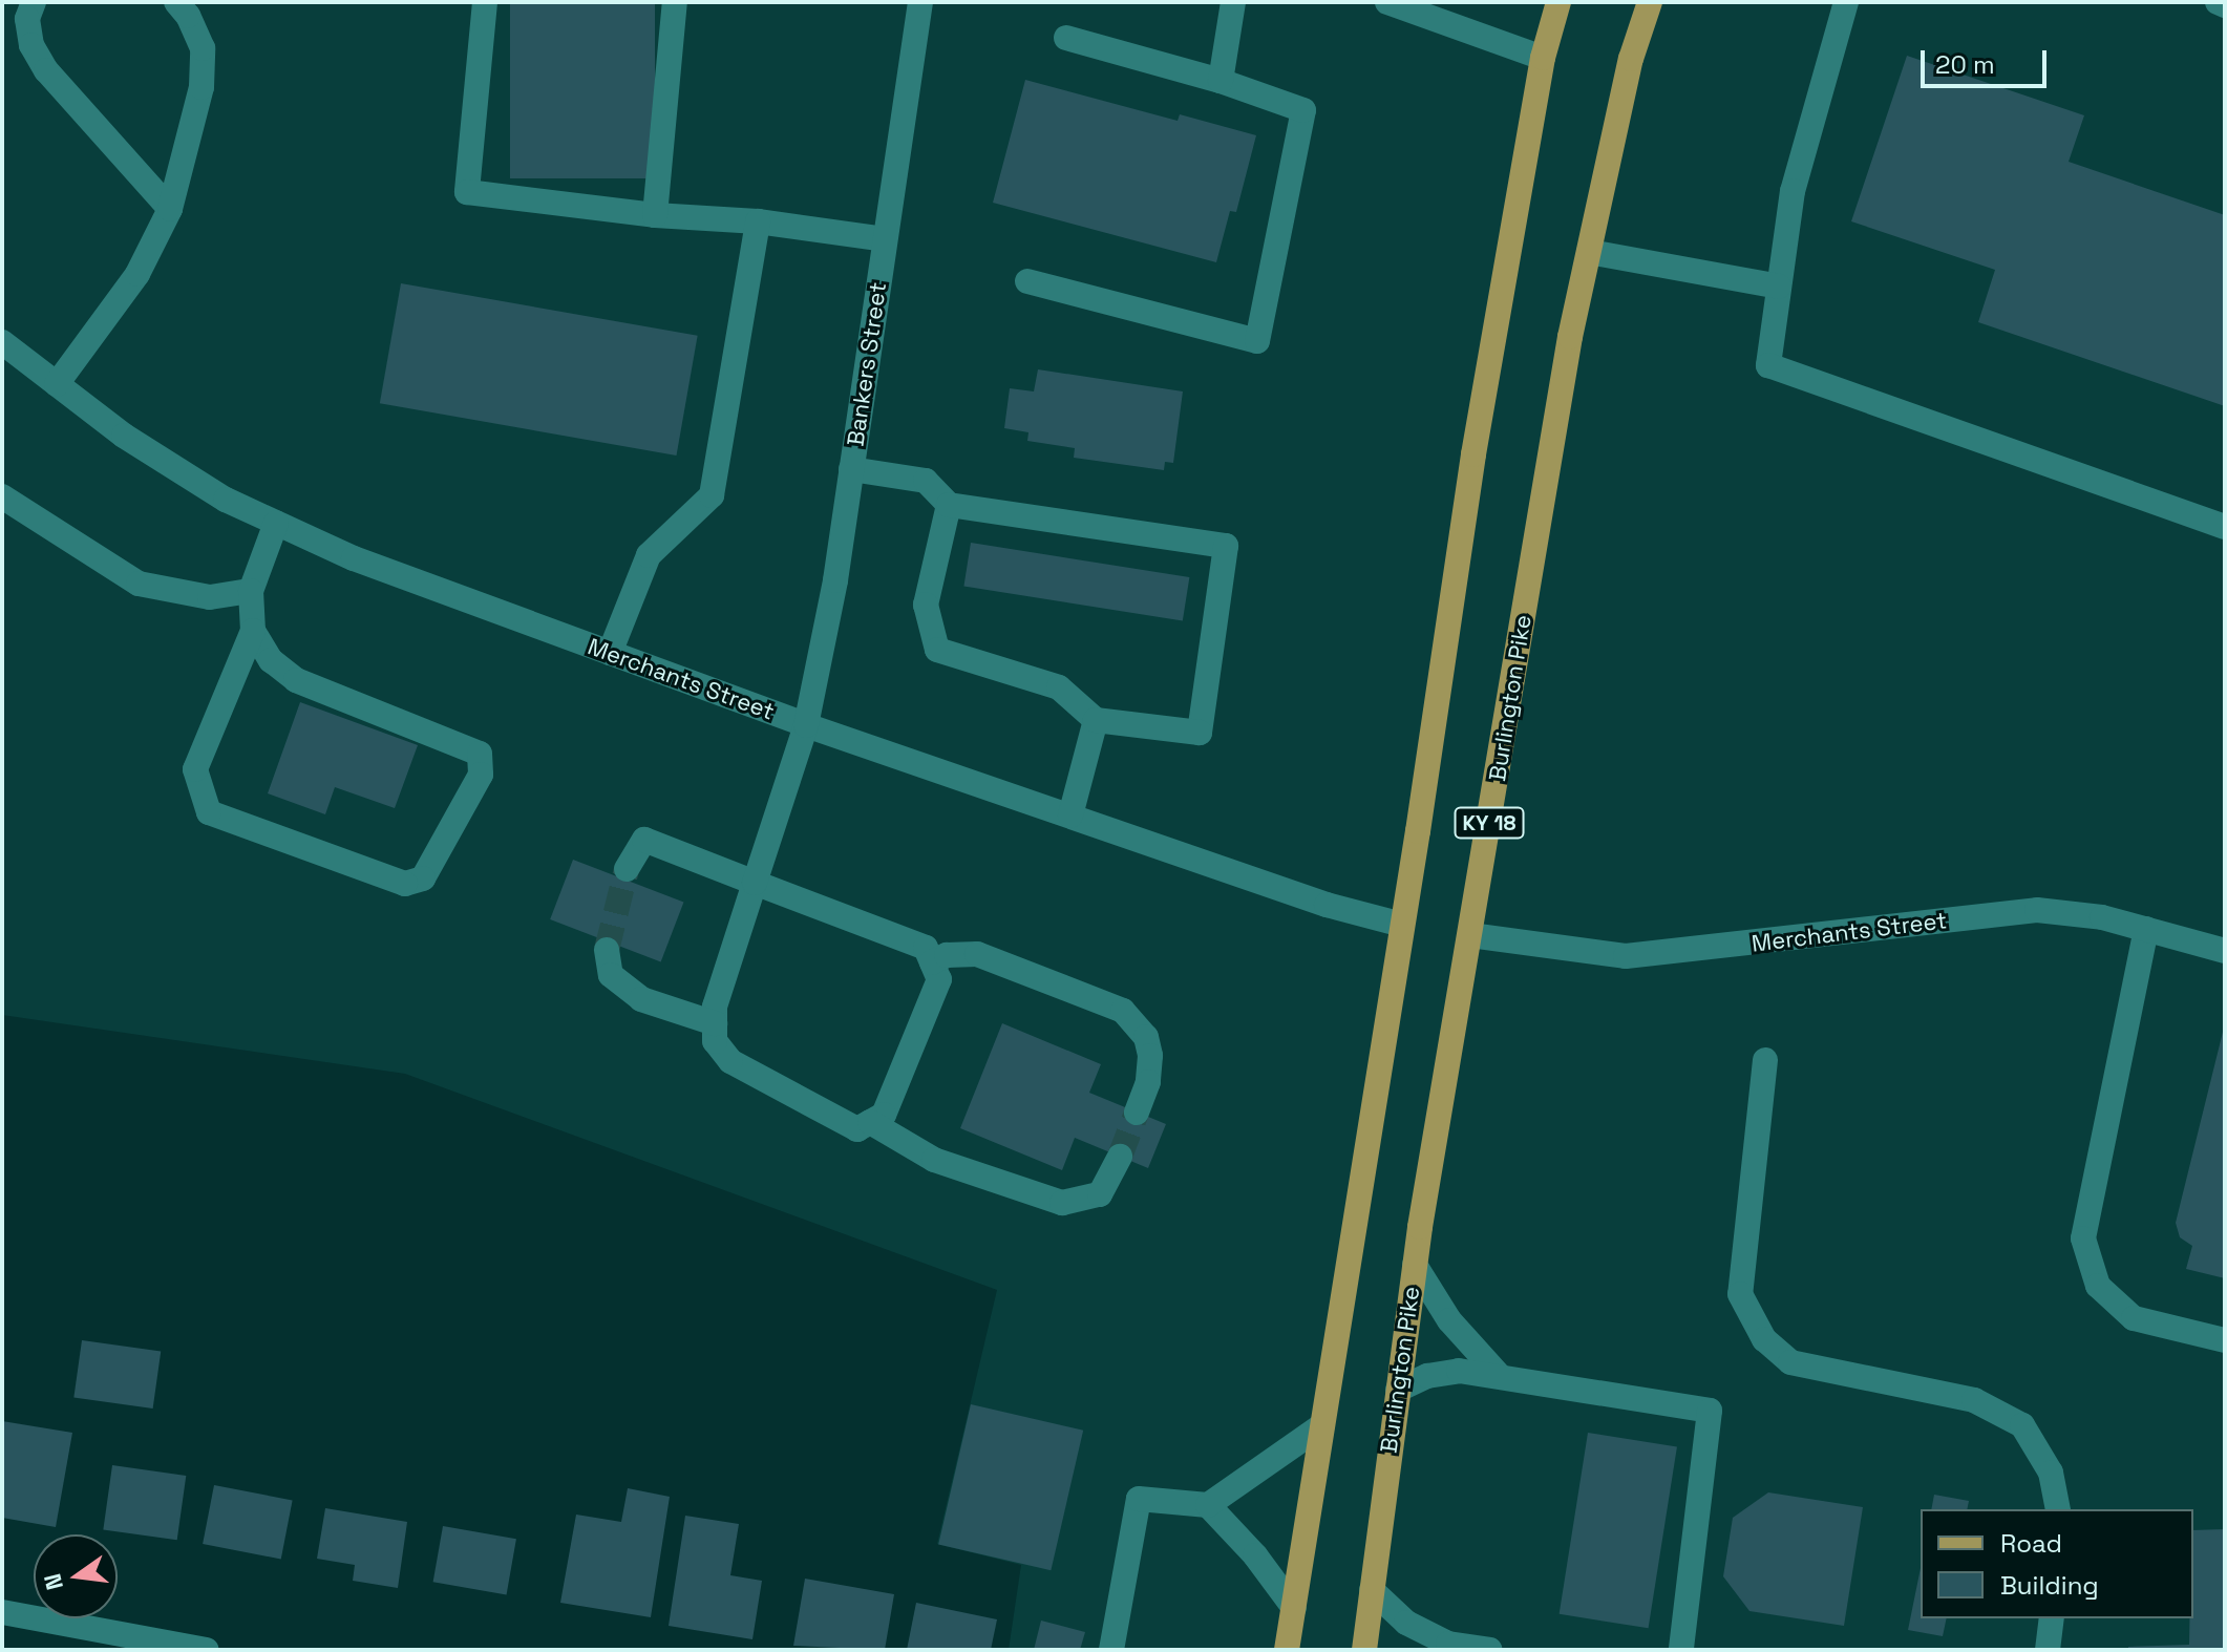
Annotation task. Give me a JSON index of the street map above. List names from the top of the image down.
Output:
{
  "streets": {
    "main road": ["Burlington Pike", "KY 18"],
    "street": ["Bankers Street", "Merchants Street"]
  },
  "crossings": [
    ["Bankers Street", "Merchants Street"],
    ["Merchants Street", "Burlington Pike"],
    ["Merchants Street", "KY 18"]
  ],
  "legend": ["Road", "Building"],
  "scale_bar": "20 m",
  "north": "left"
}
